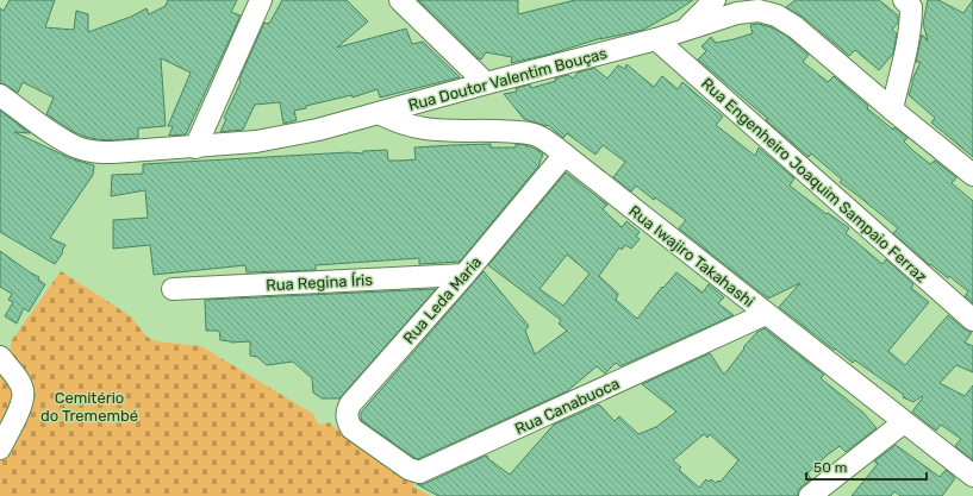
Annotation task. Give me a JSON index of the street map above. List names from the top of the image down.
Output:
{
  "streets": {
    "street": [
      "Rua Doutor Valentim Bouças",
      "Rua Engenheiro Joaquim Sampaio Ferraz",
      "Rua Iwajiro Takahashi",
      "Rua Regina Íris",
      "Rua Leda Maria",
      "Rua Canabuoca"
    ]
  },
  "crossings": [
    ["Rua Doutor Valentim Bouças", "Rua Engenheiro Joaquim Sampaio Ferraz"],
    ["Rua Doutor Valentim Bouças", "Rua Iwajiro Takahashi"],
    ["Rua Iwajiro Takahashi", "Rua Leda Maria"],
    ["Rua Iwajiro Takahashi", "Rua Canabuoca"],
    ["Rua Regina Íris", "Rua Leda Maria"],
    ["Rua Leda Maria", "Rua Canabuoca"]
  ],
  "parks": ["Cemitério do Tremembé"],
  "scale_bar": "50 m"
}
